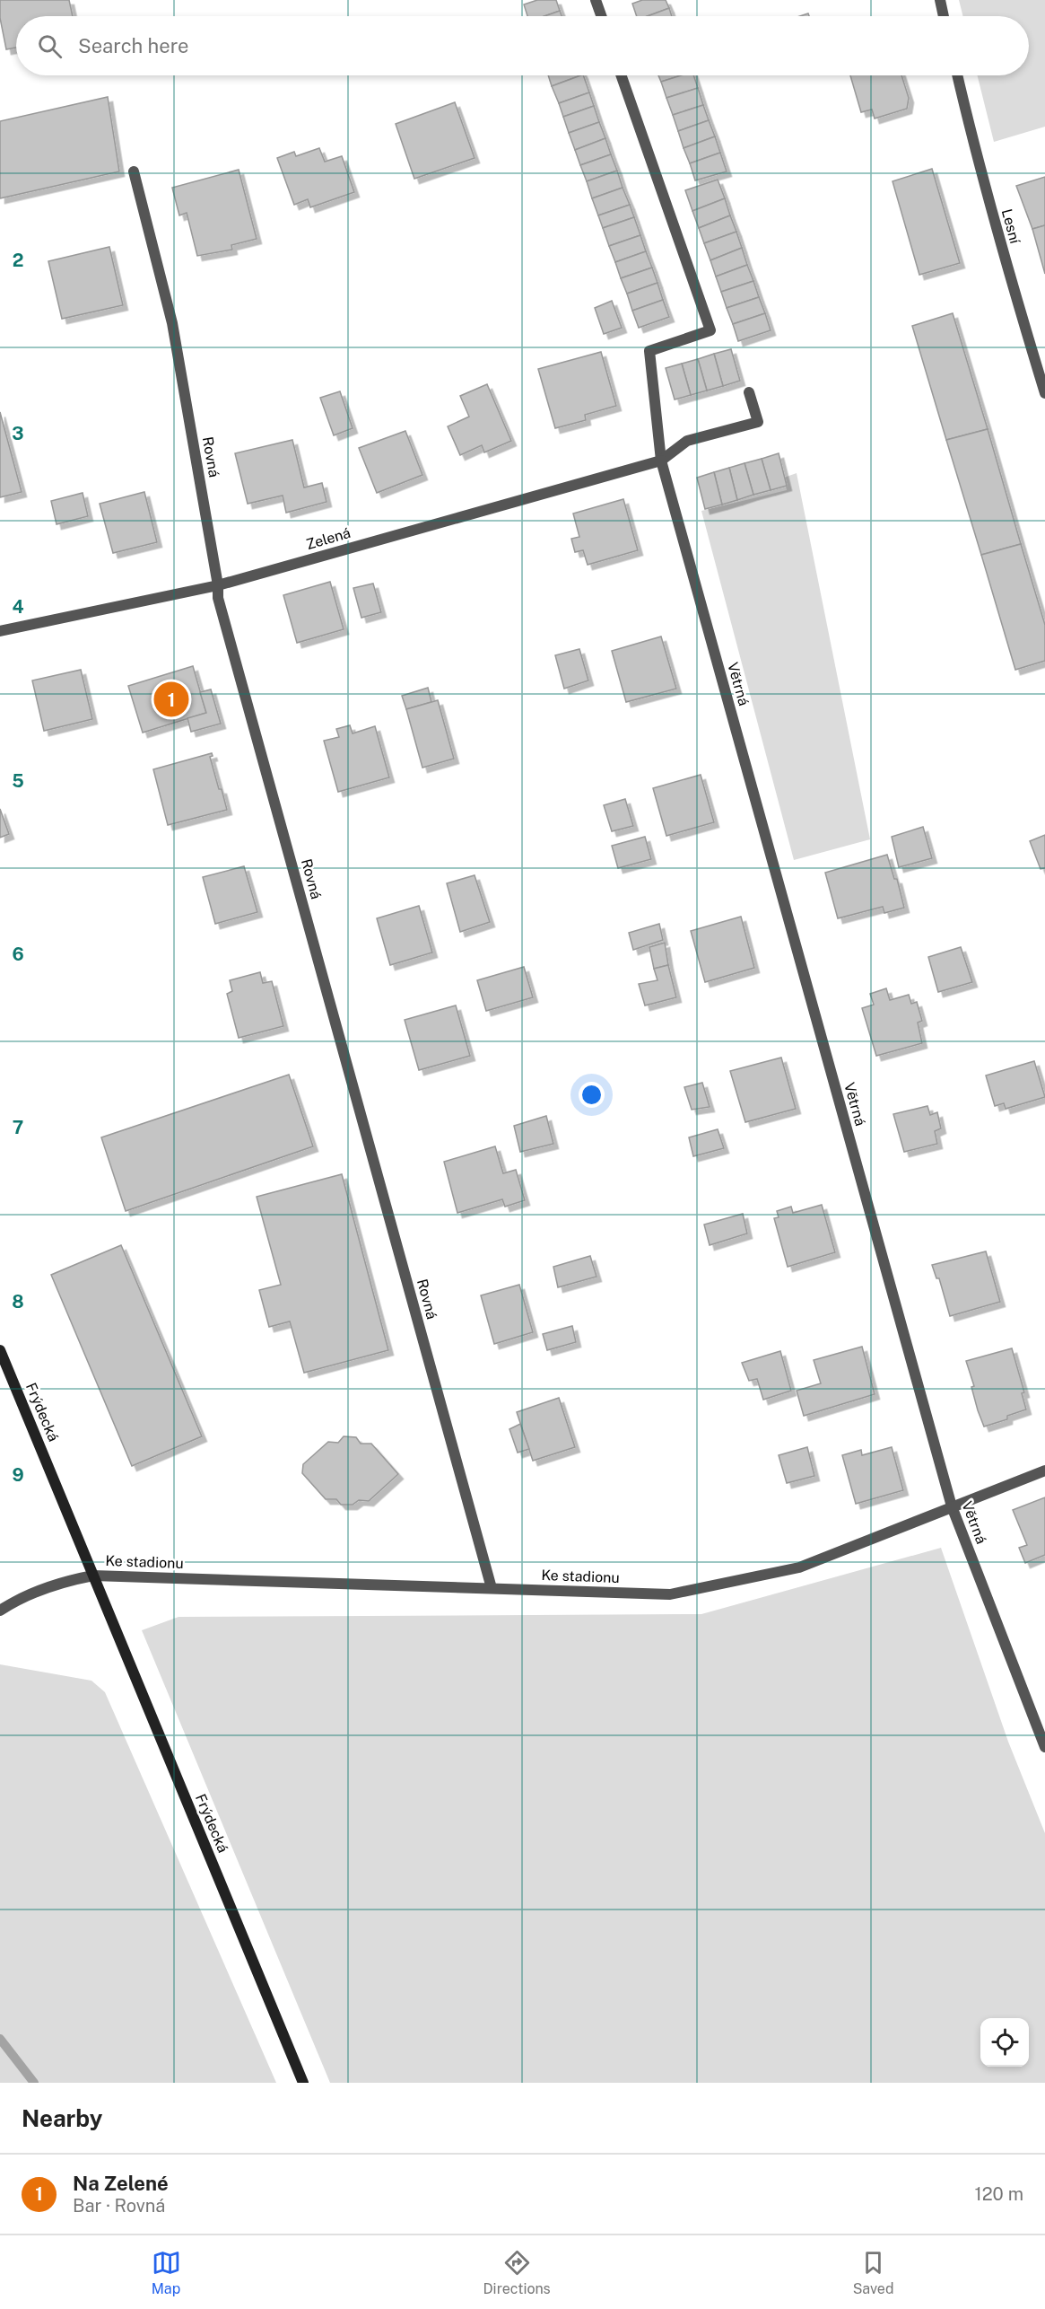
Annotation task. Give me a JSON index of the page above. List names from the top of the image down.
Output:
{
  "streets": {
    "main road": ["Frýdecká"],
    "street": [
      "Lesní",
      "Rovná",
      "Zelená",
      "Větrná",
      "Ke stadionu"
    ]
  },
  "crossings": [
    ["Rovná", "Zelená"],
    ["Rovná", "Ke stadionu"],
    ["Zelená", "Větrná"],
    ["Větrná", "Ke stadionu"],
    ["Frýdecká", "Ke stadionu"]
  ],
  "page": {
    "search": "Search here",
    "pins": "1",
    "heading": "Nearby",
    "list": [
      {
        "mark": "1",
        "name": "Na Zelené",
        "note": "Bar · Rovná",
        "value": "120 m"
      }
    ],
    "nav": ["Map", "Directions", "Saved"]
  },
  "grid": {
    "rows": [
      "2",
      "3",
      "4",
      "5",
      "6",
      "7",
      "8",
      "9"
    ]
  }
}
